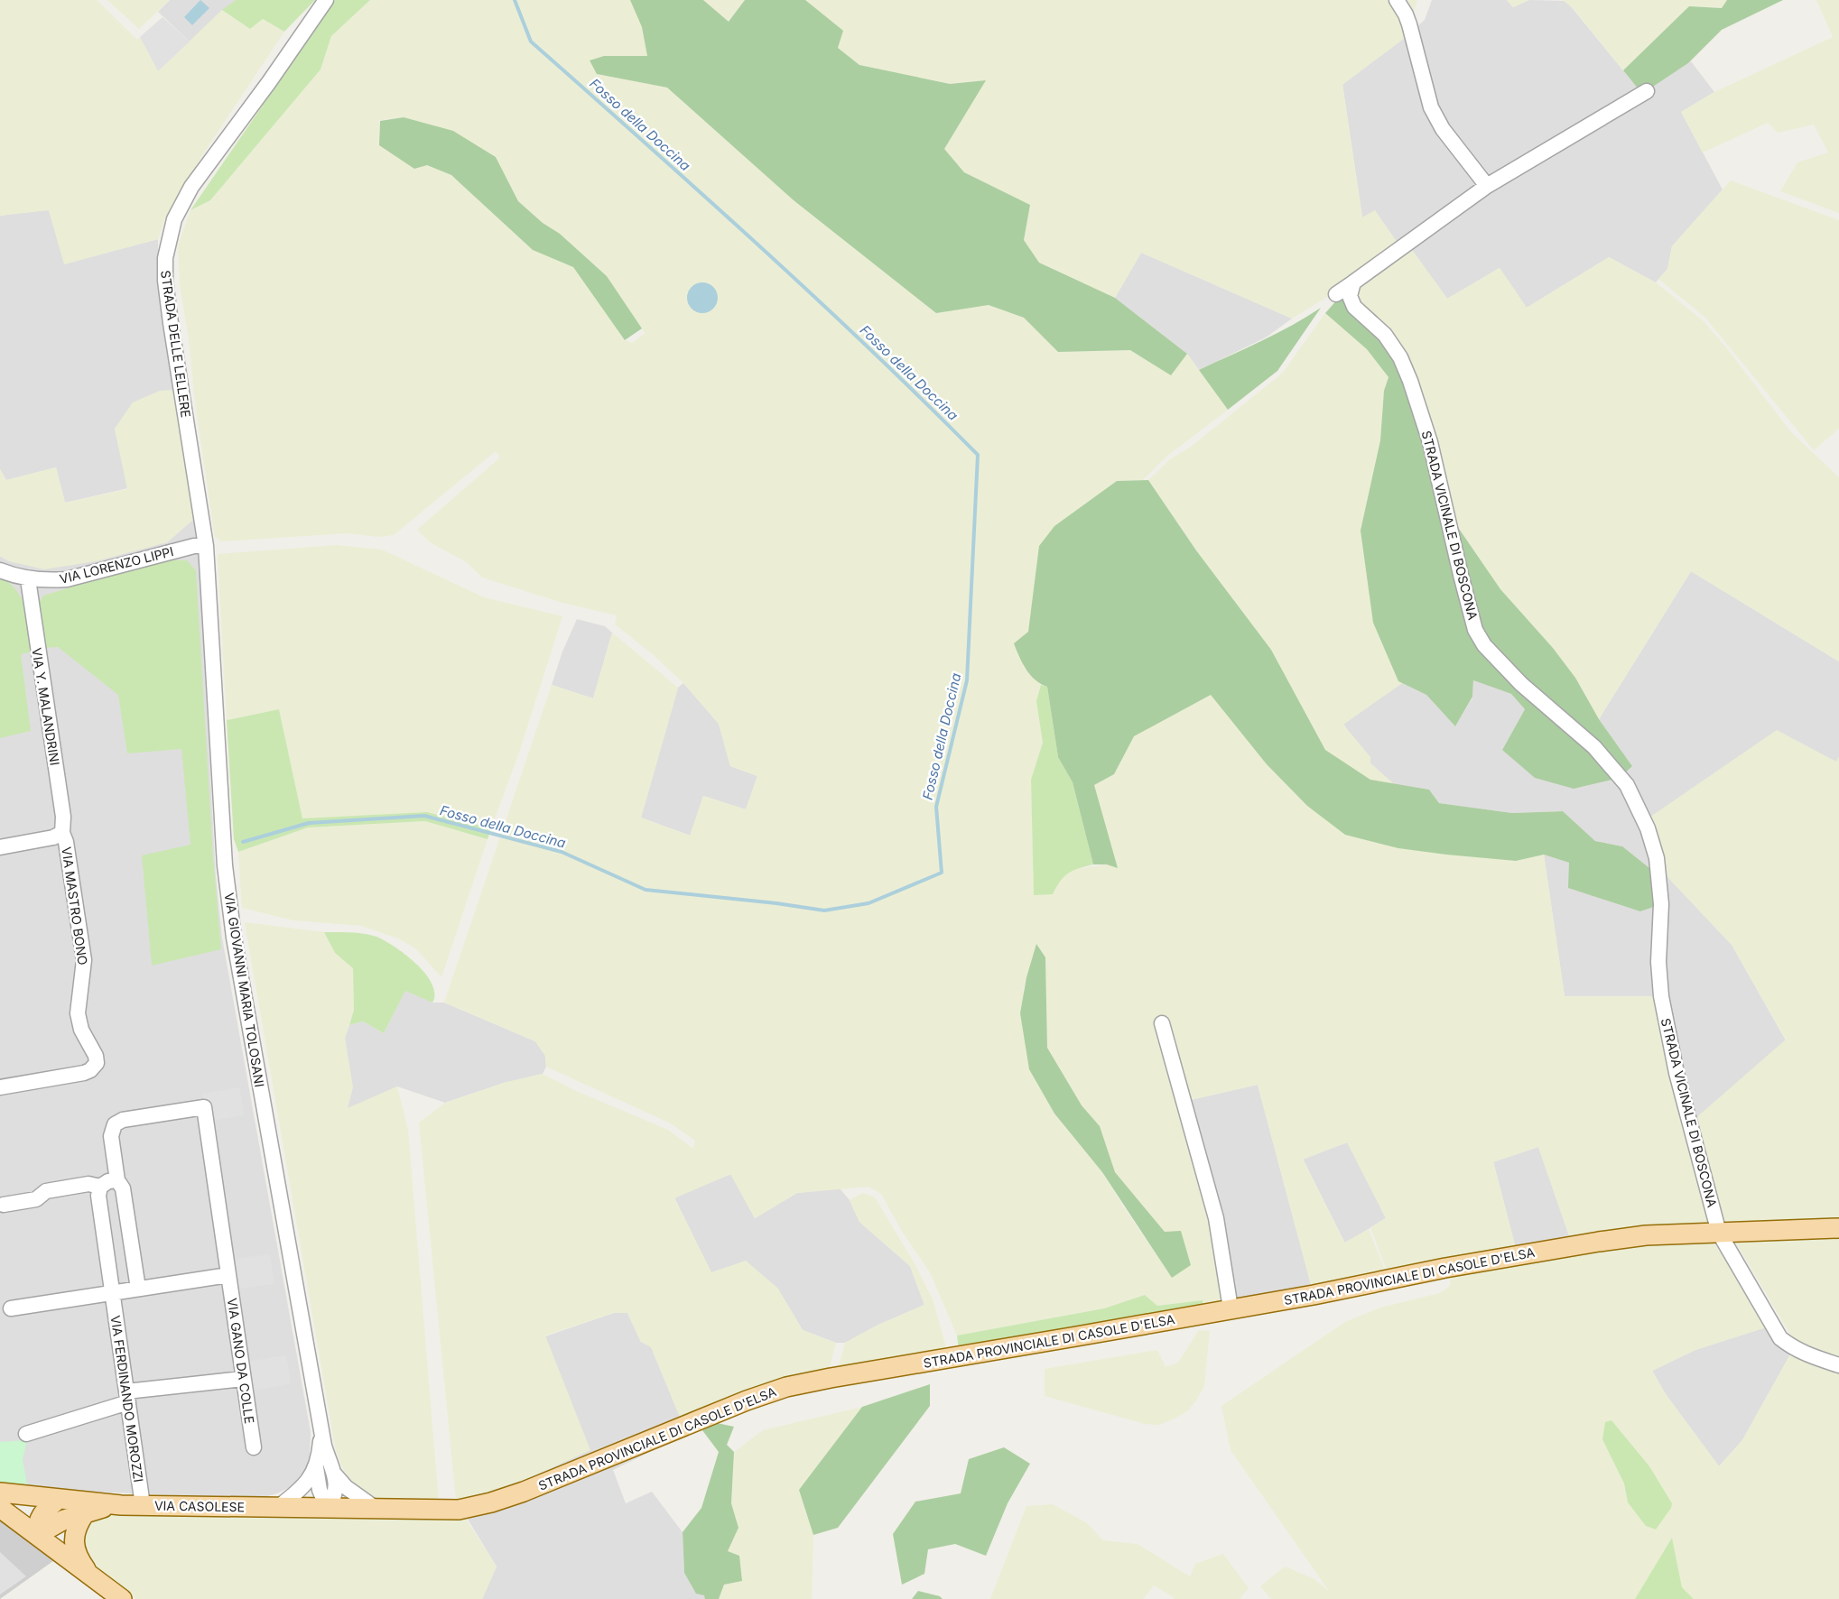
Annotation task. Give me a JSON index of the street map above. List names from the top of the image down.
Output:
{
  "streets": {
    "main road": ["STRADA PROVINCIALE DI CASOLE D'ELSA", "VIA CASOLESE"],
    "street": [
      "STRADA DELLE LELLERE",
      "STRADA VICINALE DI BOSCONA",
      "VIA LORENZO LIPPI",
      "VIA Y. MALANDRINI",
      "VIA MASTRO BONO",
      "VIA GIOVANNI MARIA TOLOSANI",
      "VIA GANO DA COLLE",
      "VIA FERDINANDO MOROZZI"
    ]
  },
  "crossings": [
    ["STRADA DELLE LELLERE", "VIA LORENZO LIPPI"],
    ["STRADA DELLE LELLERE", "VIA GIOVANNI MARIA TOLOSANI"],
    ["STRADA VICINALE DI BOSCONA", "STRADA PROVINCIALE DI CASOLE D'ELSA"],
    ["VIA LORENZO LIPPI", "VIA Y. MALANDRINI"],
    ["VIA LORENZO LIPPI", "VIA GIOVANNI MARIA TOLOSANI"],
    ["VIA Y. MALANDRINI", "VIA MASTRO BONO"],
    ["VIA GIOVANNI MARIA TOLOSANI", "STRADA PROVINCIALE DI CASOLE D'ELSA"],
    ["VIA GIOVANNI MARIA TOLOSANI", "VIA CASOLESE"],
    ["STRADA PROVINCIALE DI CASOLE D'ELSA", "VIA CASOLESE"],
    ["VIA FERDINANDO MOROZZI", "VIA CASOLESE"]
  ],
  "water": ["Fosso della Doccina"]
}
